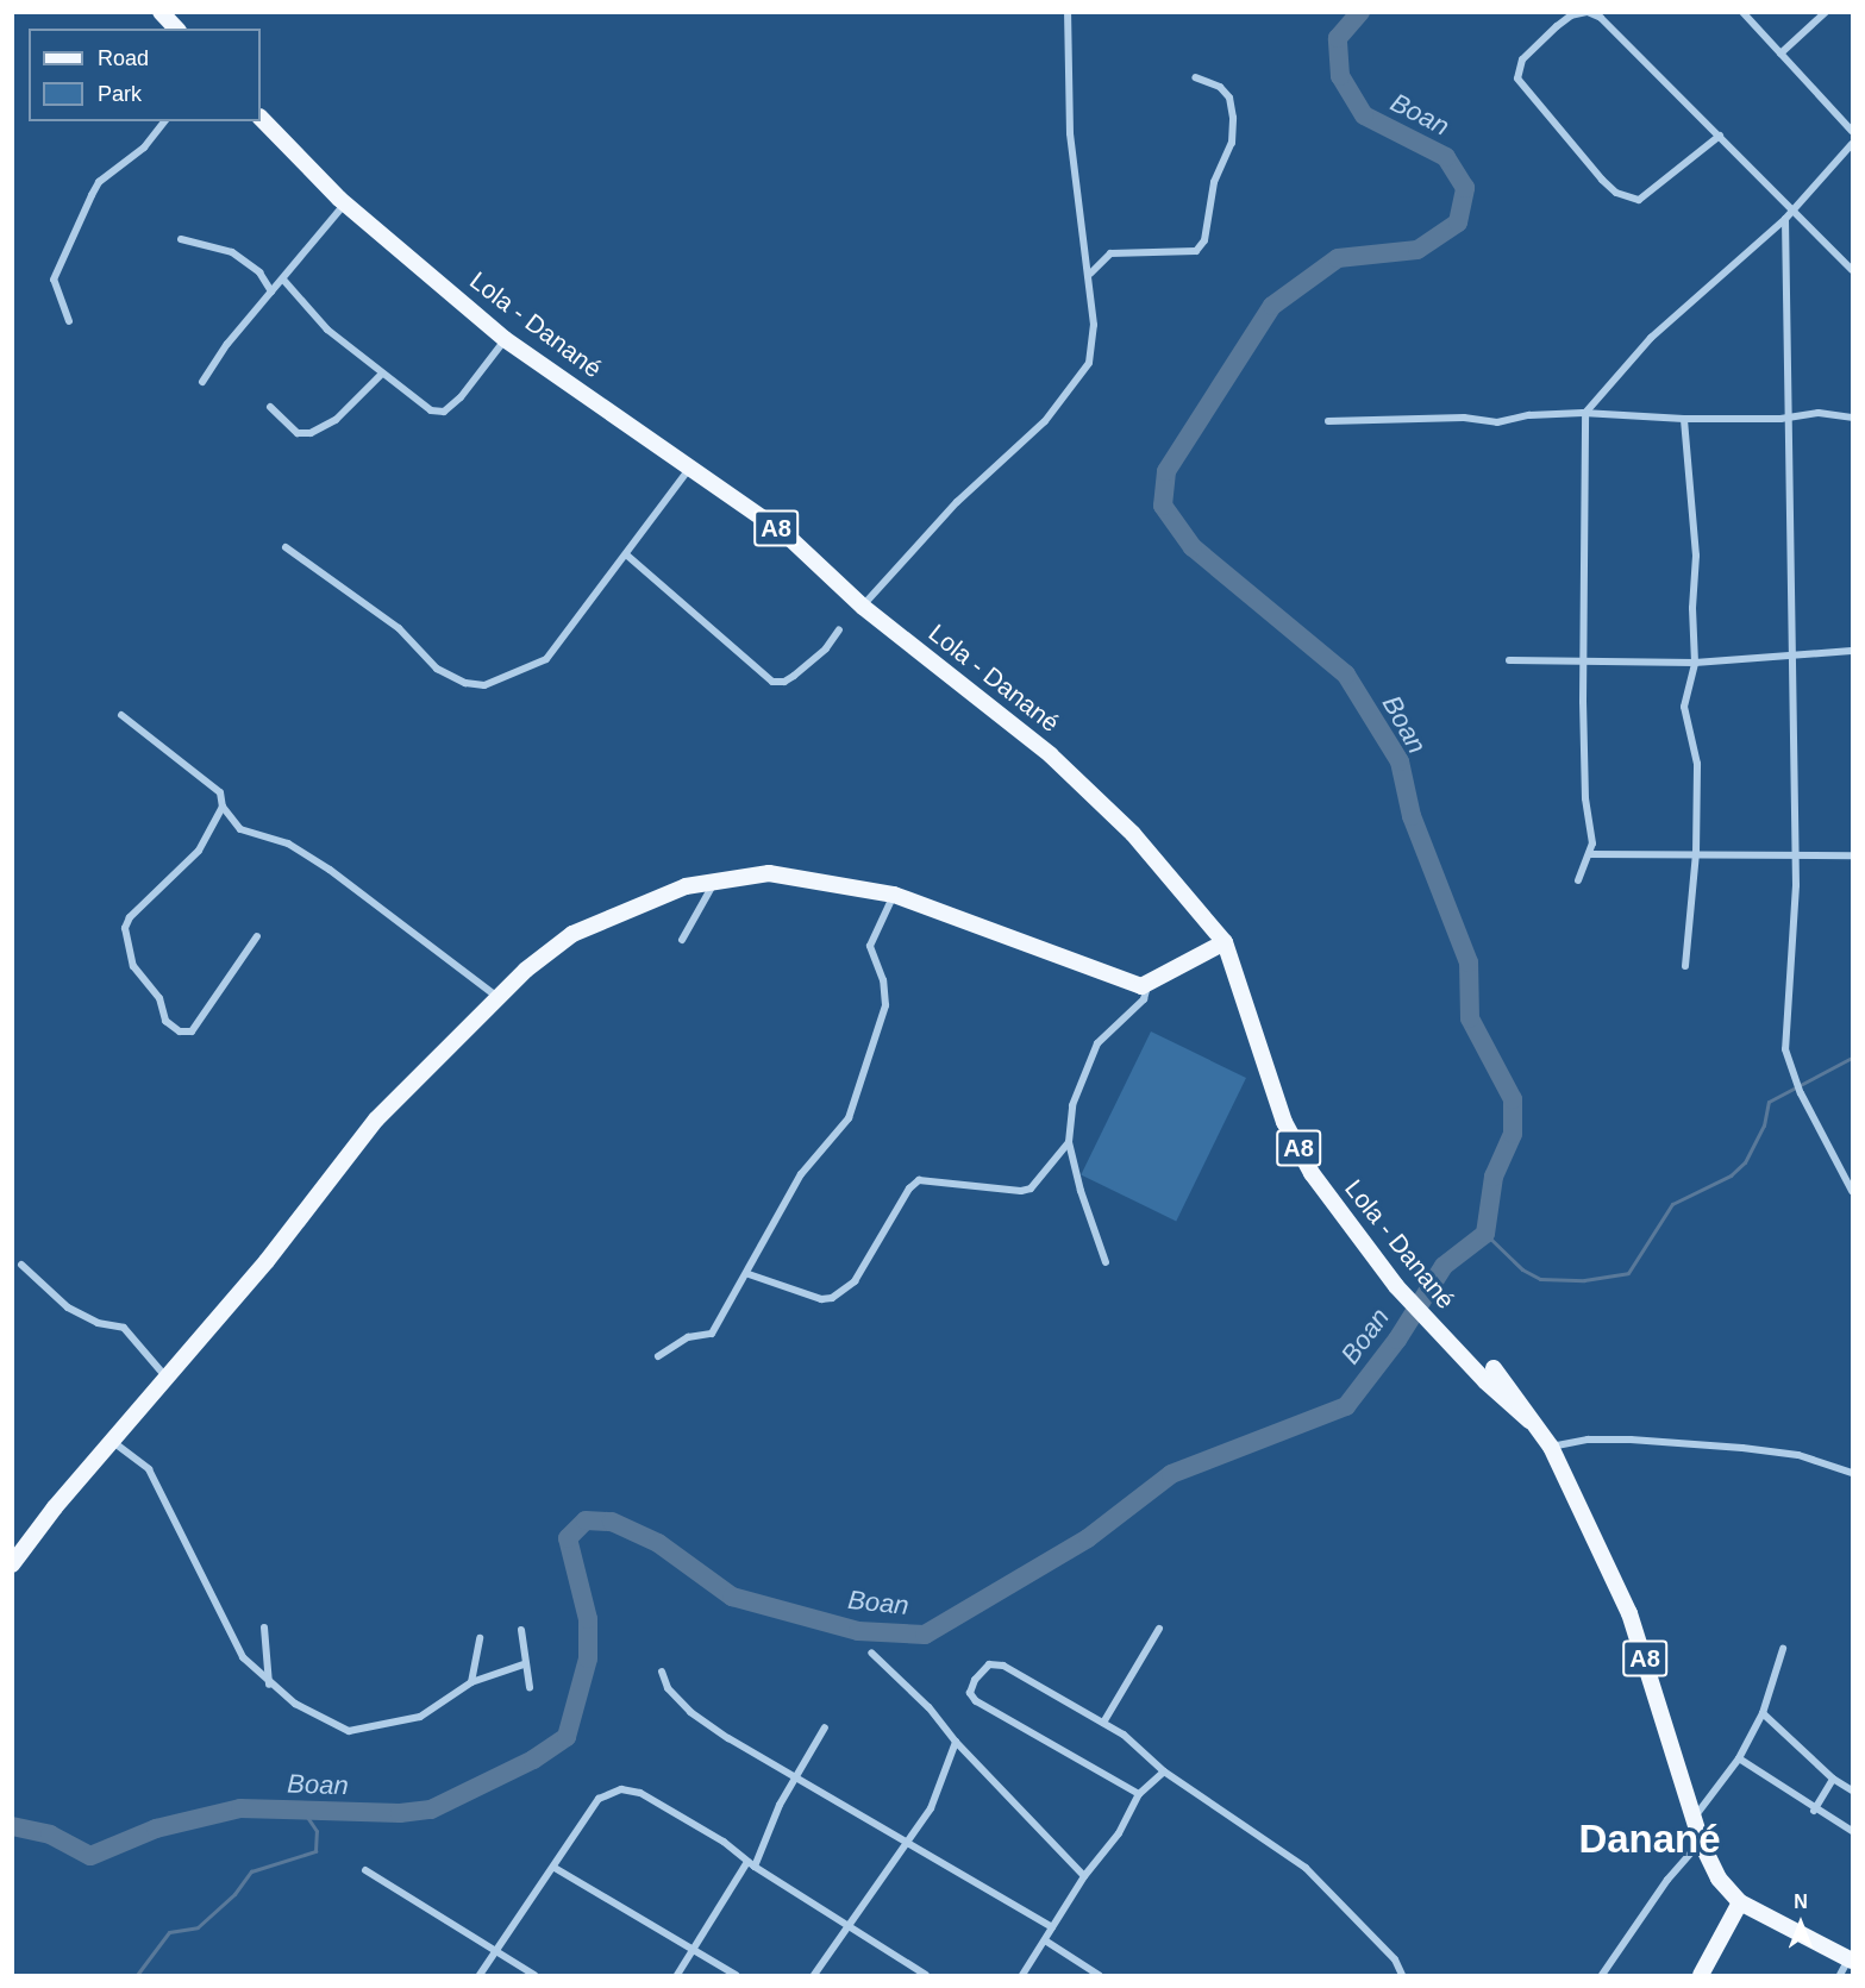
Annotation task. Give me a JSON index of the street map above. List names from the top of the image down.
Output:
{
  "streets": {
    "main road": ["Lola - Danané", "A8"]
  },
  "crossings": [
    ["Lola - Danané", "A8"]
  ],
  "districts": ["Danané"],
  "water": ["Boan"],
  "legend": ["Road", "Park"],
  "north": "top"
}
